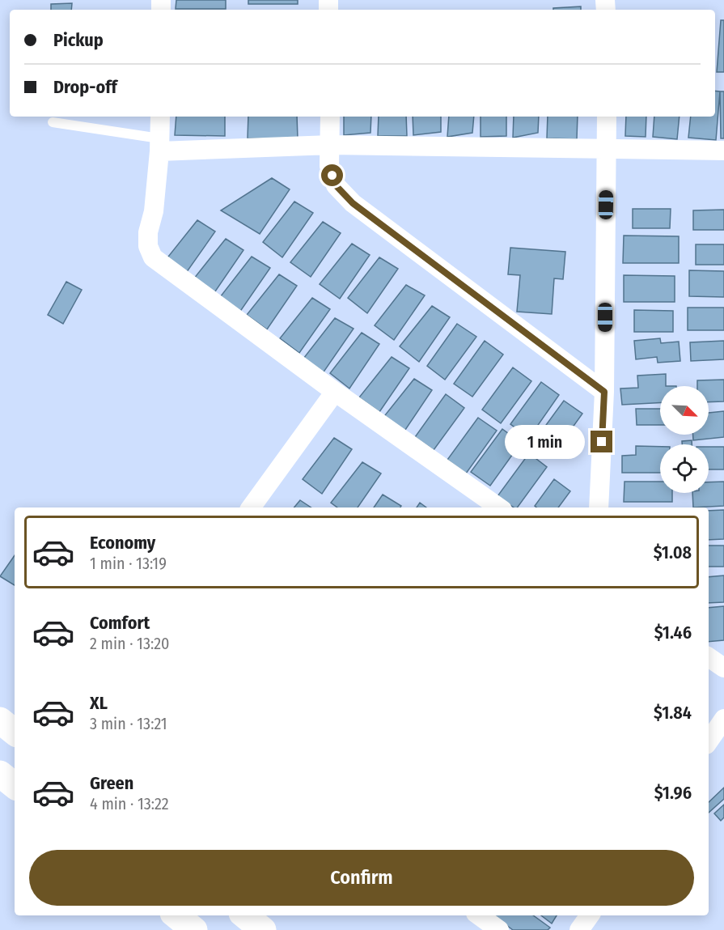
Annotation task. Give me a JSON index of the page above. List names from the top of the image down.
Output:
{
  "north": "bottom right",
  "page": {
    "banner": ["Pickup", "Drop-off"],
    "bubble": "1 min",
    "list": [
      {
        "name": "Economy",
        "note": "1 min · 13:19",
        "value": "$1.08"
      },
      {
        "name": "Comfort",
        "note": "2 min · 13:20",
        "value": "$1.46"
      },
      {
        "name": "XL",
        "note": "3 min · 13:21",
        "value": "$1.84"
      },
      {
        "name": "Green",
        "note": "4 min · 13:22",
        "value": "$1.96"
      }
    ],
    "buttons": "Confirm"
  }
}
